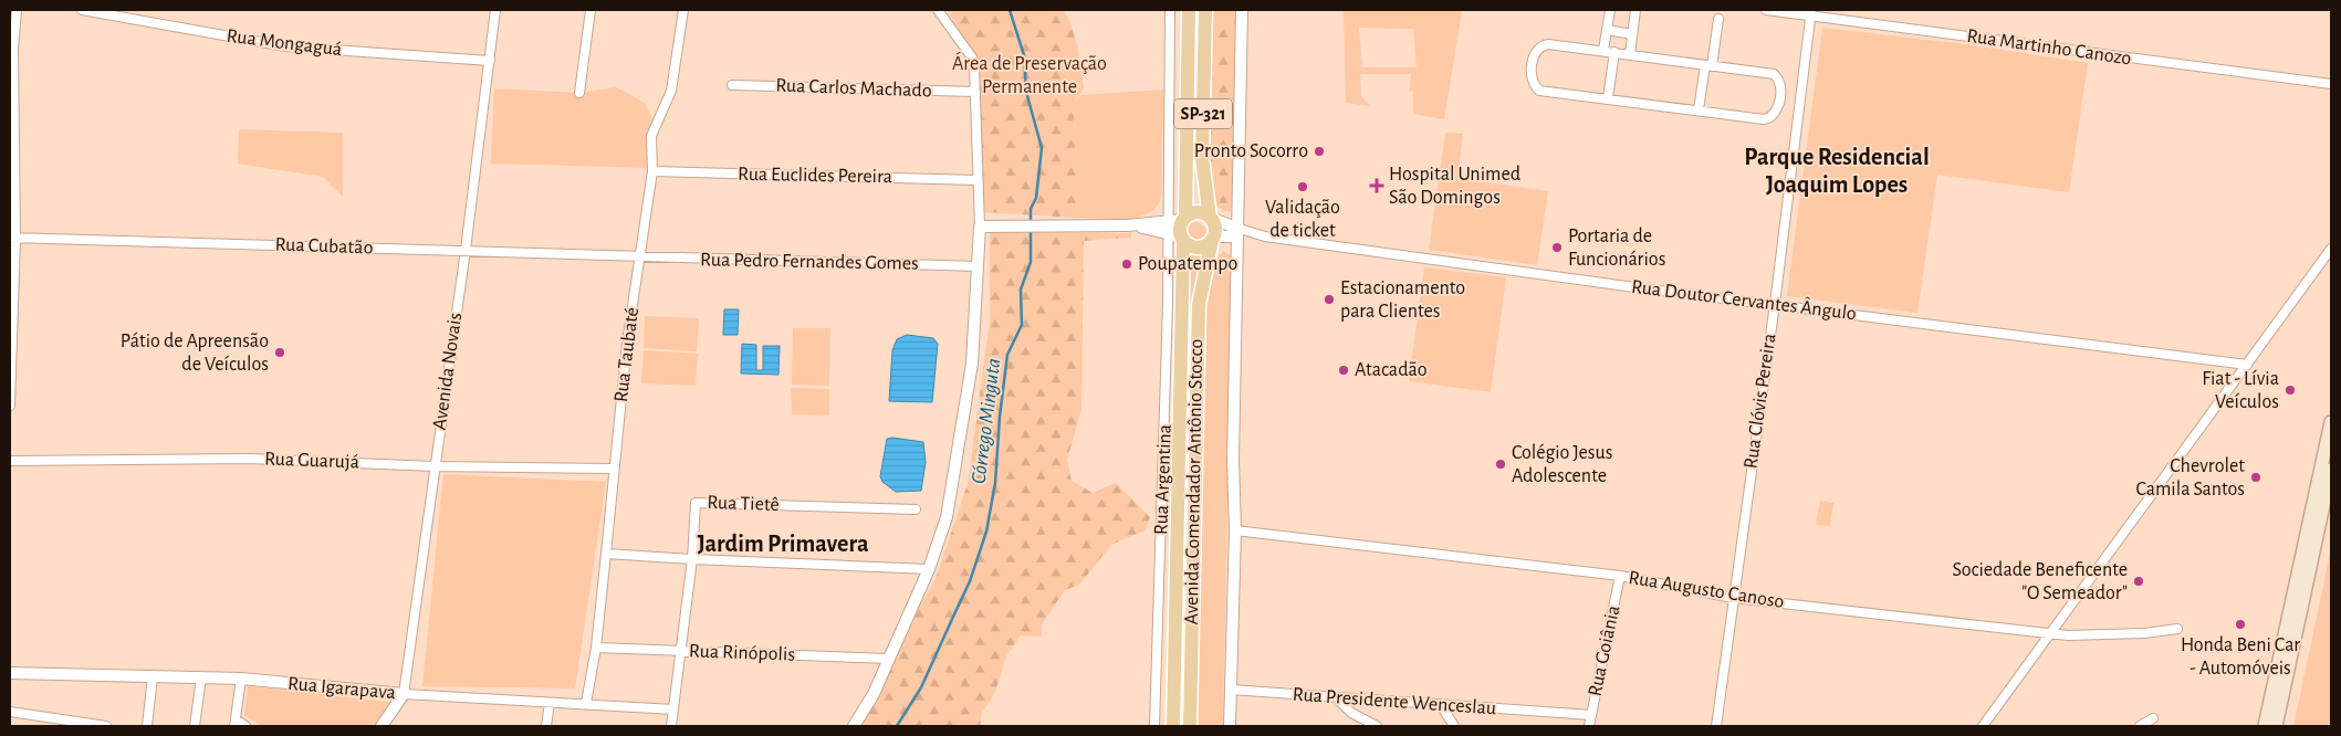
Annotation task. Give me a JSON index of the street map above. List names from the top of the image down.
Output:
{
  "streets": {
    "main road": ["SP-321", "Avenida Comendador Antônio Stocco"],
    "street": [
      "Rua Mongaguá",
      "Rua Martinho Canozo",
      "Rua Carlos Machado",
      "Rua Euclides Pereira",
      "Rua Cubatão",
      "Rua Pedro Fernandes Gomes",
      "Rua Doutor Cervantes Ângulo",
      "Rua Taubaté",
      "Avenida Novais",
      "Rua Clóvis Pereira",
      "Rua Guarujá",
      "Rua Argentina",
      "Rua Tietê",
      "Rua Augusto Canoso",
      "Rua Goiânia",
      "Rua Rinópolis",
      "Rua Igarapava",
      "Rua Presidente Wenceslau"
    ]
  },
  "crossings": [
    ["Rua Mongaguá", "Avenida Novais"],
    ["Rua Martinho Canozo", "Rua Clóvis Pereira"],
    ["SP-321", "Rua Argentina"],
    ["SP-321", "Avenida Comendador Antônio Stocco"],
    ["Rua Euclides Pereira", "Rua Taubaté"],
    ["Rua Cubatão", "Rua Pedro Fernandes Gomes"],
    ["Rua Cubatão", "Rua Taubaté"],
    ["Rua Cubatão", "Avenida Novais"],
    ["Rua Pedro Fernandes Gomes", "Rua Taubaté"],
    ["Rua Doutor Cervantes Ângulo", "Rua Clóvis Pereira"],
    ["Rua Taubaté", "Rua Guarujá"],
    ["Rua Taubaté", "Rua Rinópolis"],
    ["Rua Taubaté", "Rua Igarapava"],
    ["Avenida Novais", "Rua Guarujá"],
    ["Avenida Novais", "Rua Igarapava"],
    ["Rua Clóvis Pereira", "Rua Augusto Canoso"],
    ["Rua Argentina", "Avenida Comendador Antônio Stocco"],
    ["Rua Tietê", "Rua Rinópolis"],
    ["Rua Tietê", "Rua Igarapava"],
    ["Rua Augusto Canoso", "Rua Goiânia"],
    ["Rua Goiânia", "Rua Presidente Wenceslau"]
  ],
  "districts": ["Parque Residencial Joaquim Lopes", "Jardim Primavera"],
  "water": ["Córrego Minguta"],
  "parks": ["Área de Preservação Permanente"],
  "places": {
    "other": [
      "Pronto Socorro",
      "Validação de ticket",
      "Portaria de Funcionários",
      "Poupatempo",
      "Estacionamento para Clientes",
      "Pátio de Apreensão de Veículos",
      "Atacadão",
      "Fiat - Lívia Veículos",
      "Colégio Jesus Adolescente",
      "Chevrolet Camila Santos",
      "Sociedade Beneficente \"O Semeador\"",
      "Honda Beni Car - Automóveis"
    ],
    "health": ["Hospital Unimed São Domingos"]
  }
}
